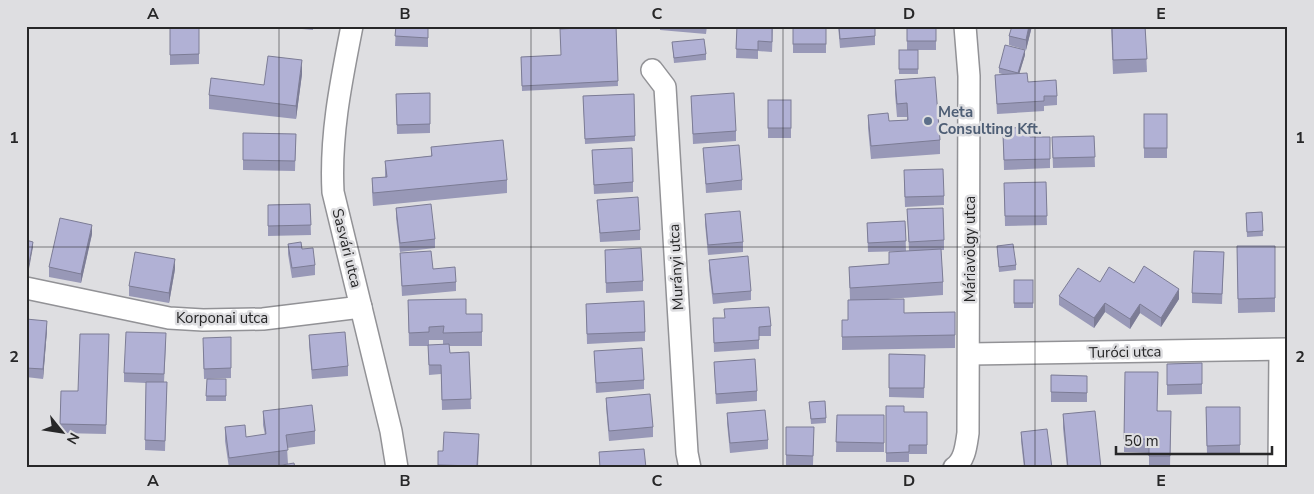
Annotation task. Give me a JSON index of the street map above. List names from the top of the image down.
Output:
{
  "streets": {
    "street": [
      "Sasvári utca",
      "Máriavölgy utca",
      "Murányi utca",
      "Korponai utca",
      "Turóci utca"
    ]
  },
  "crossings": [
    ["Sasvári utca", "Korponai utca"],
    ["Máriavölgy utca", "Turóci utca"]
  ],
  "places": ["Meta Consulting Kft."],
  "scale_bar": "50 m",
  "north": "bottom right",
  "grid": {
    "columns": [
      "A",
      "B",
      "C",
      "D",
      "E"
    ],
    "rows": ["1", "2"]
  }
}
